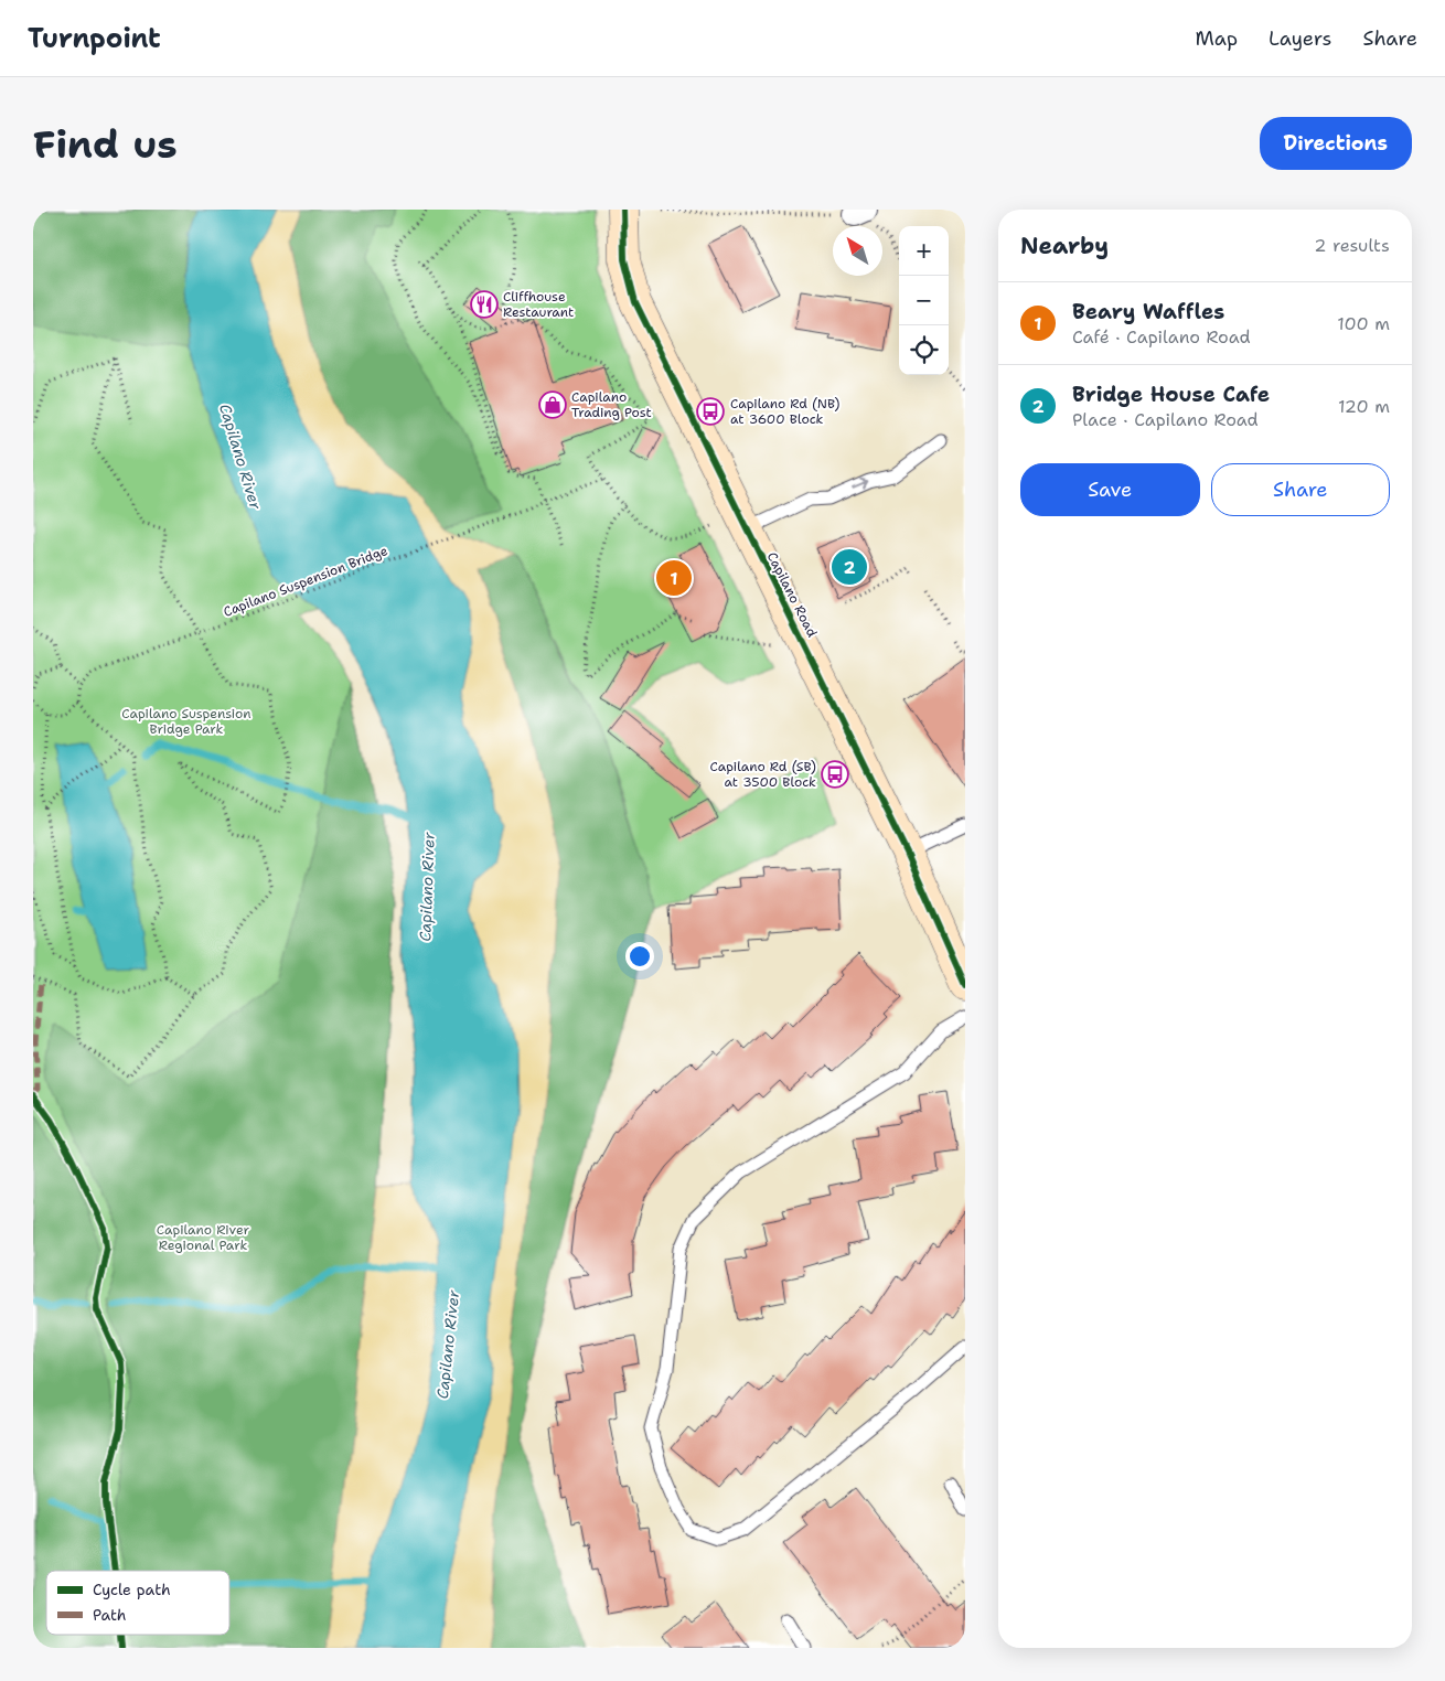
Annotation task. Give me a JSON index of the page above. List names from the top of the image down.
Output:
{
  "streets": {
    "main road": ["Capilano Road"],
    "path": ["Capilano Suspension Bridge"]
  },
  "water": ["Capilano River"],
  "parks": ["Capilano Suspension Bridge Park", "Capilano River Regional Park"],
  "places": {
    "restaurant": ["Cliffhouse Restaurant"],
    "shop": ["Capilano Trading Post"],
    "bus stop": ["Capilano Rd (NB) at 3600 Block", "Capilano Rd (SB) at 3500 Block"]
  },
  "legend": ["Cycle path", "Path"],
  "north": "top left",
  "page": {
    "header": "Turnpoint",
    "nav": ["Map", "Layers", "Share"],
    "buttons": [
      "Directions",
      ["Save", "Share"]
    ],
    "title": "Find us",
    "heading": ["Nearby", "2 results"],
    "map_buttons": ["+", "−"],
    "list": [
      {
        "mark": "1",
        "name": "Beary Waffles",
        "note": "Café · Capilano Road",
        "value": "100 m"
      },
      {
        "mark": "2",
        "name": "Bridge House Cafe",
        "note": "Place · Capilano Road",
        "value": "120 m"
      }
    ],
    "pins": ["2", "1"]
  }
}
